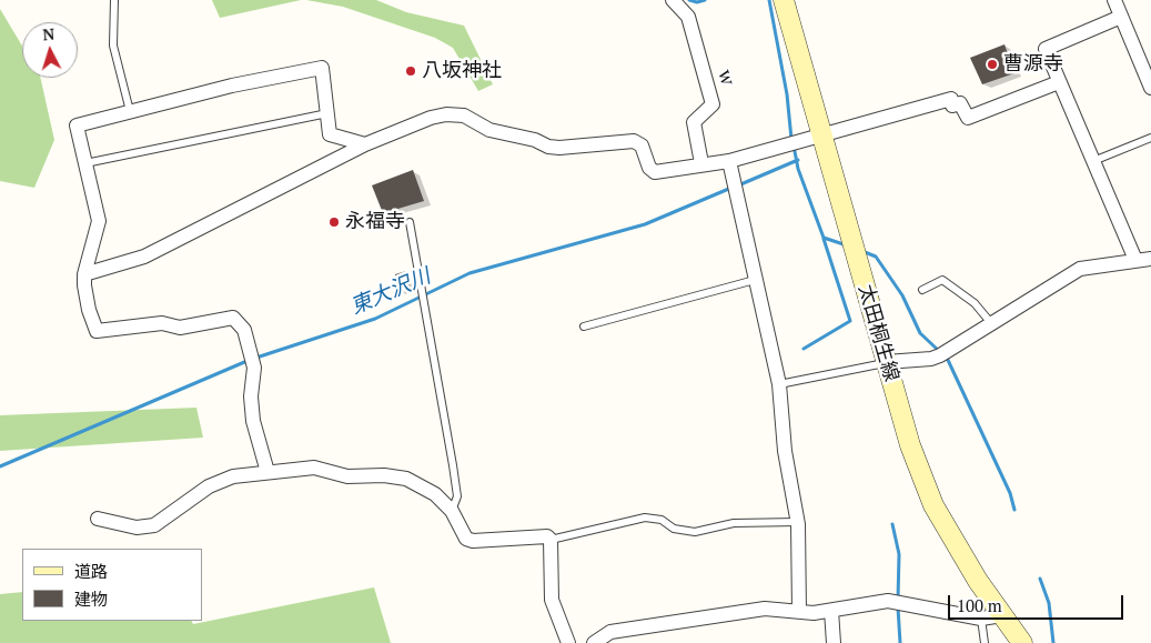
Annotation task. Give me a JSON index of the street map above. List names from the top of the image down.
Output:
{
  "streets": {
    "main road": ["太田桐生線"],
    "street": ["w"]
  },
  "water": ["東大沢川"],
  "places": ["曹源寺", "八坂神社", "永福寺"],
  "legend": ["道路", "建物"],
  "scale_bar": "100 m",
  "north": "top"
}
